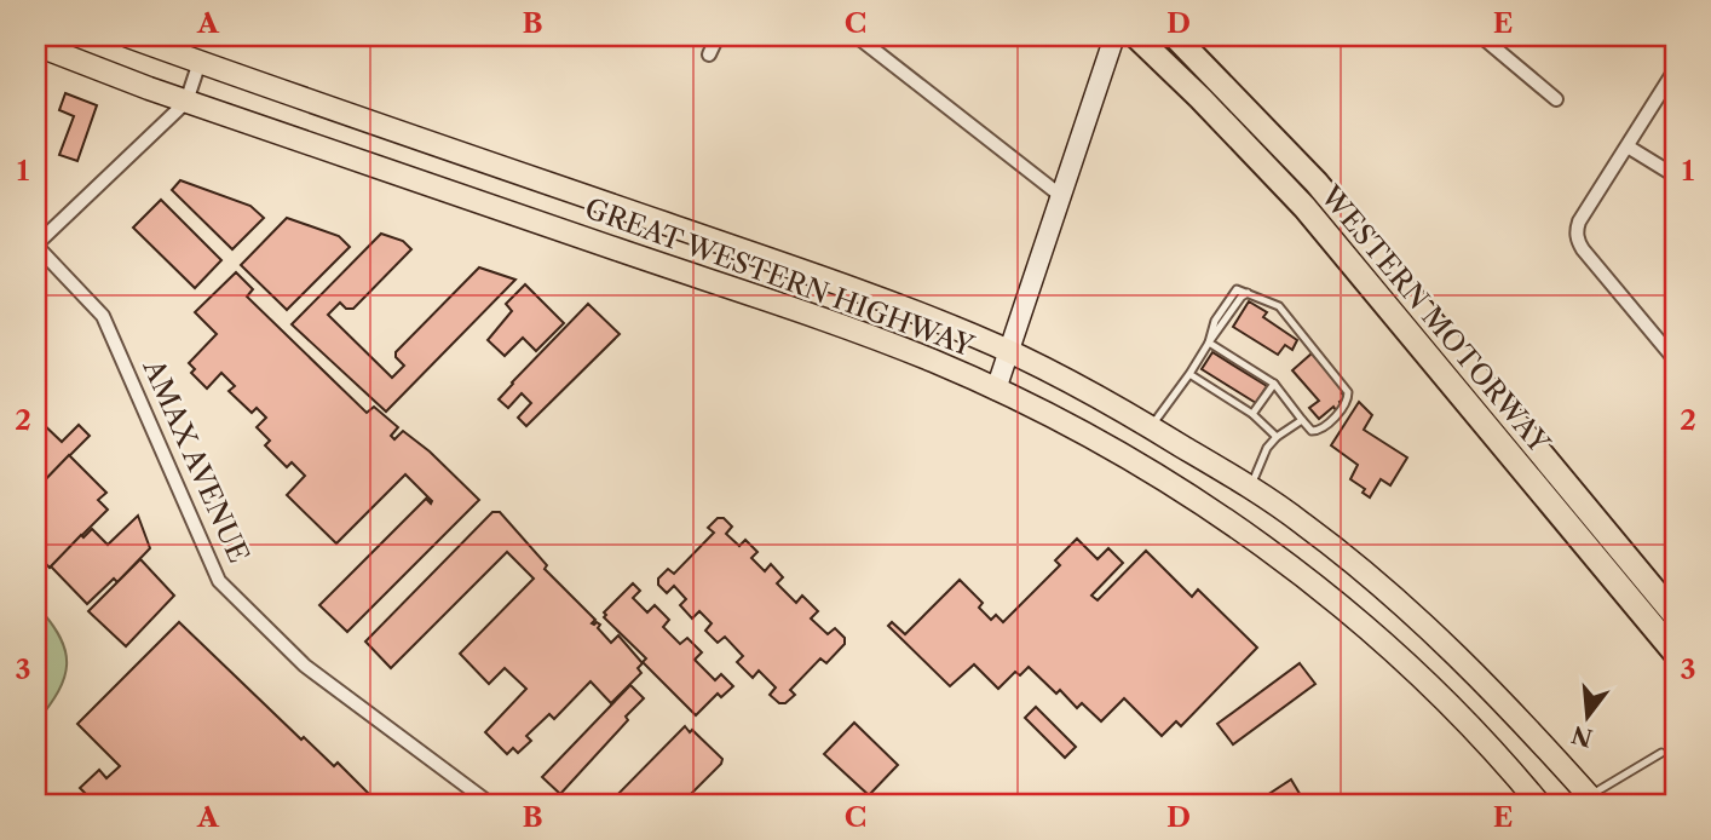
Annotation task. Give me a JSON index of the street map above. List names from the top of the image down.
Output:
{
  "streets": {
    "highway": ["GREAT WESTERN HIGHWAY", "WESTERN MOTORWAY"],
    "street": ["AMAX AVENUE"]
  },
  "north": "bottom",
  "grid": {
    "columns": [
      "A",
      "B",
      "C",
      "D",
      "E"
    ],
    "rows": ["1", "2", "3"]
  }
}
